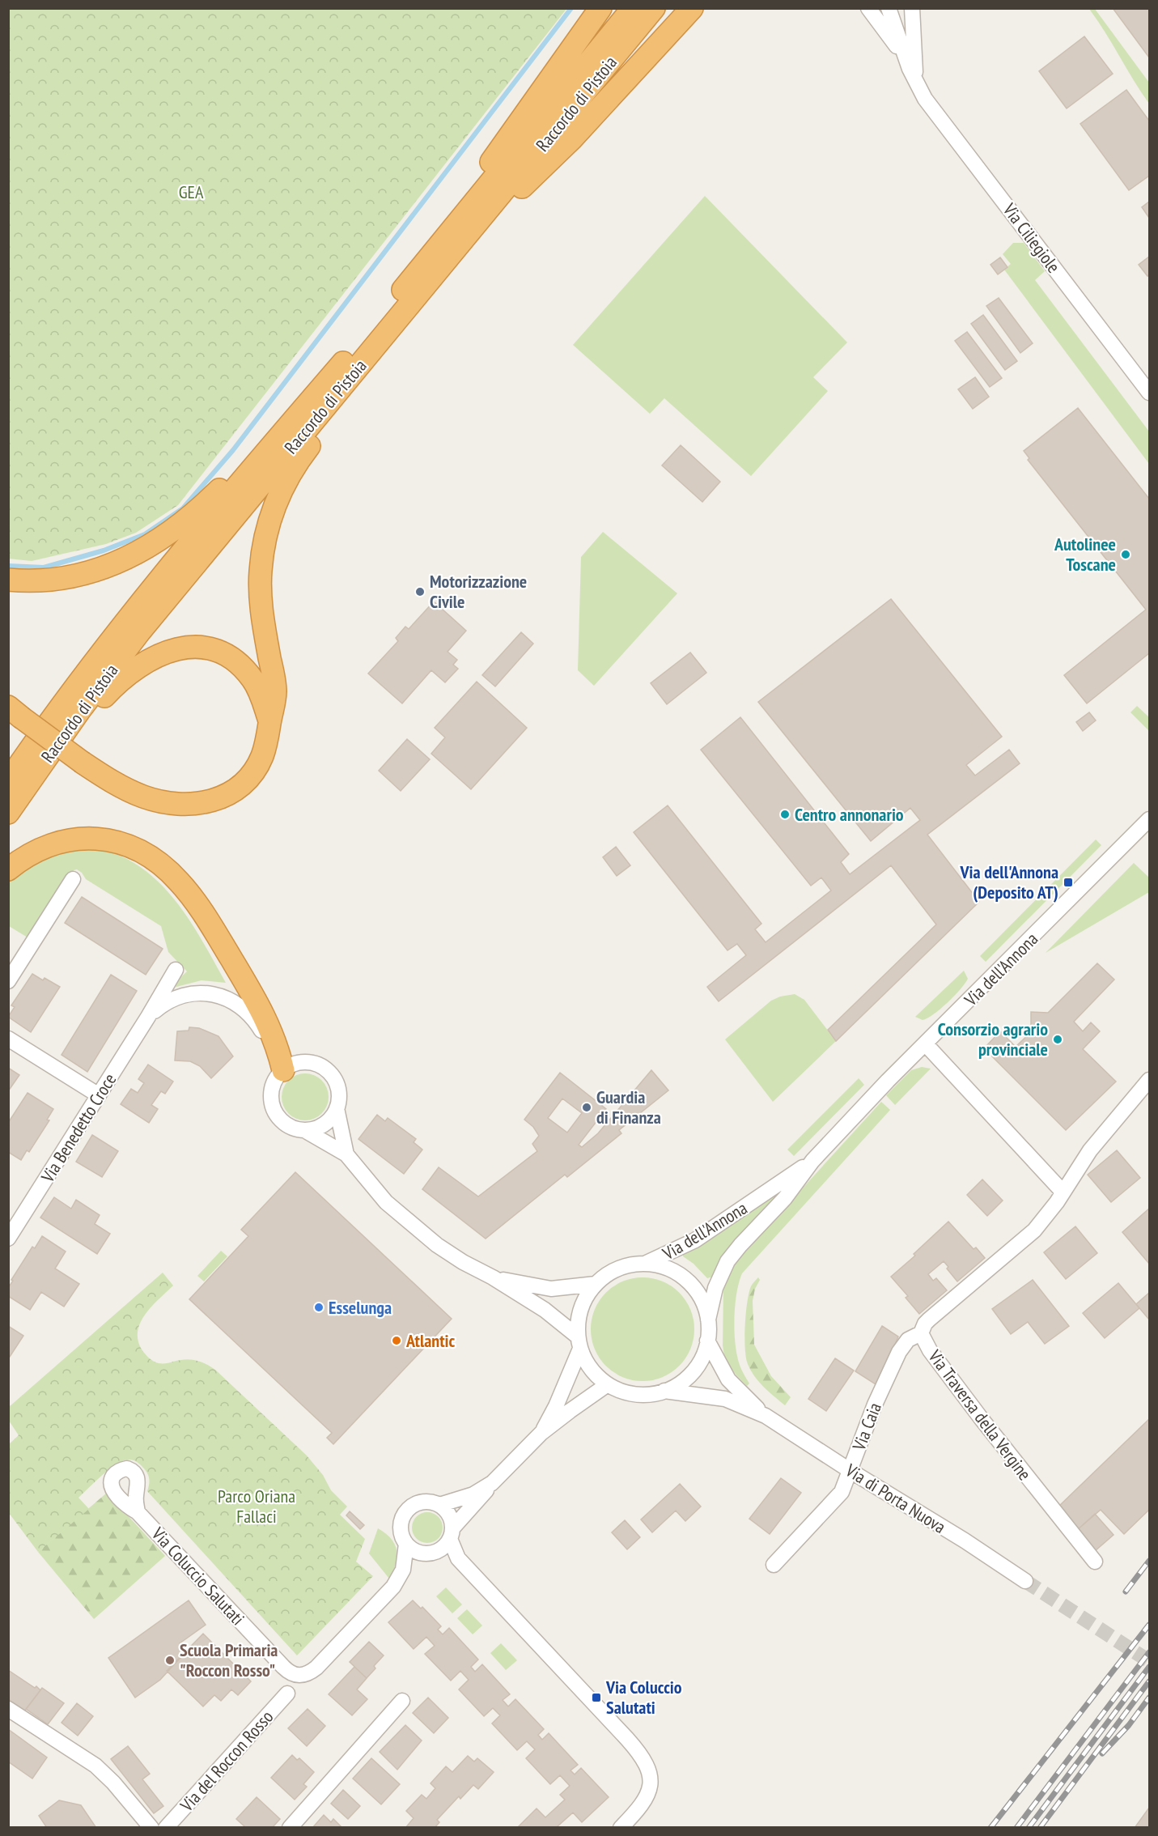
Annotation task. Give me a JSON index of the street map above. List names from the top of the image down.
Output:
{
  "streets": {
    "highway": ["Raccordo di Pistoia"],
    "street": [
      "Via Ciliegiole",
      "Via dell'Annona",
      "Via Benedetto Croce",
      "Via Traversa della Vergine",
      "Via Caia",
      "Via di Porta Nuova",
      "Via Coluccio Salutati",
      "Via del Roccon Rosso"
    ]
  },
  "crossings": [
    ["Via dell'Annona", "Via di Porta Nuova"],
    ["Via Traversa della Vergine", "Via Caia"],
    ["Via Caia", "Via di Porta Nuova"]
  ],
  "parks": ["GEA", "Parco Oriana Fallaci"],
  "places": {
    "other": [
      "Autolinee Toscane",
      "Motorizzazione Civile",
      "Centro annonario",
      "Consorzio agrario provinciale",
      "Guardia di Finanza",
      "Esselunga",
      "Atlantic",
      "Scuola Primaria \"Roccon Rosso\""
    ],
    "transit": ["Via dell'Annona (Deposito AT)", "Via Coluccio Salutati"]
  }
}
